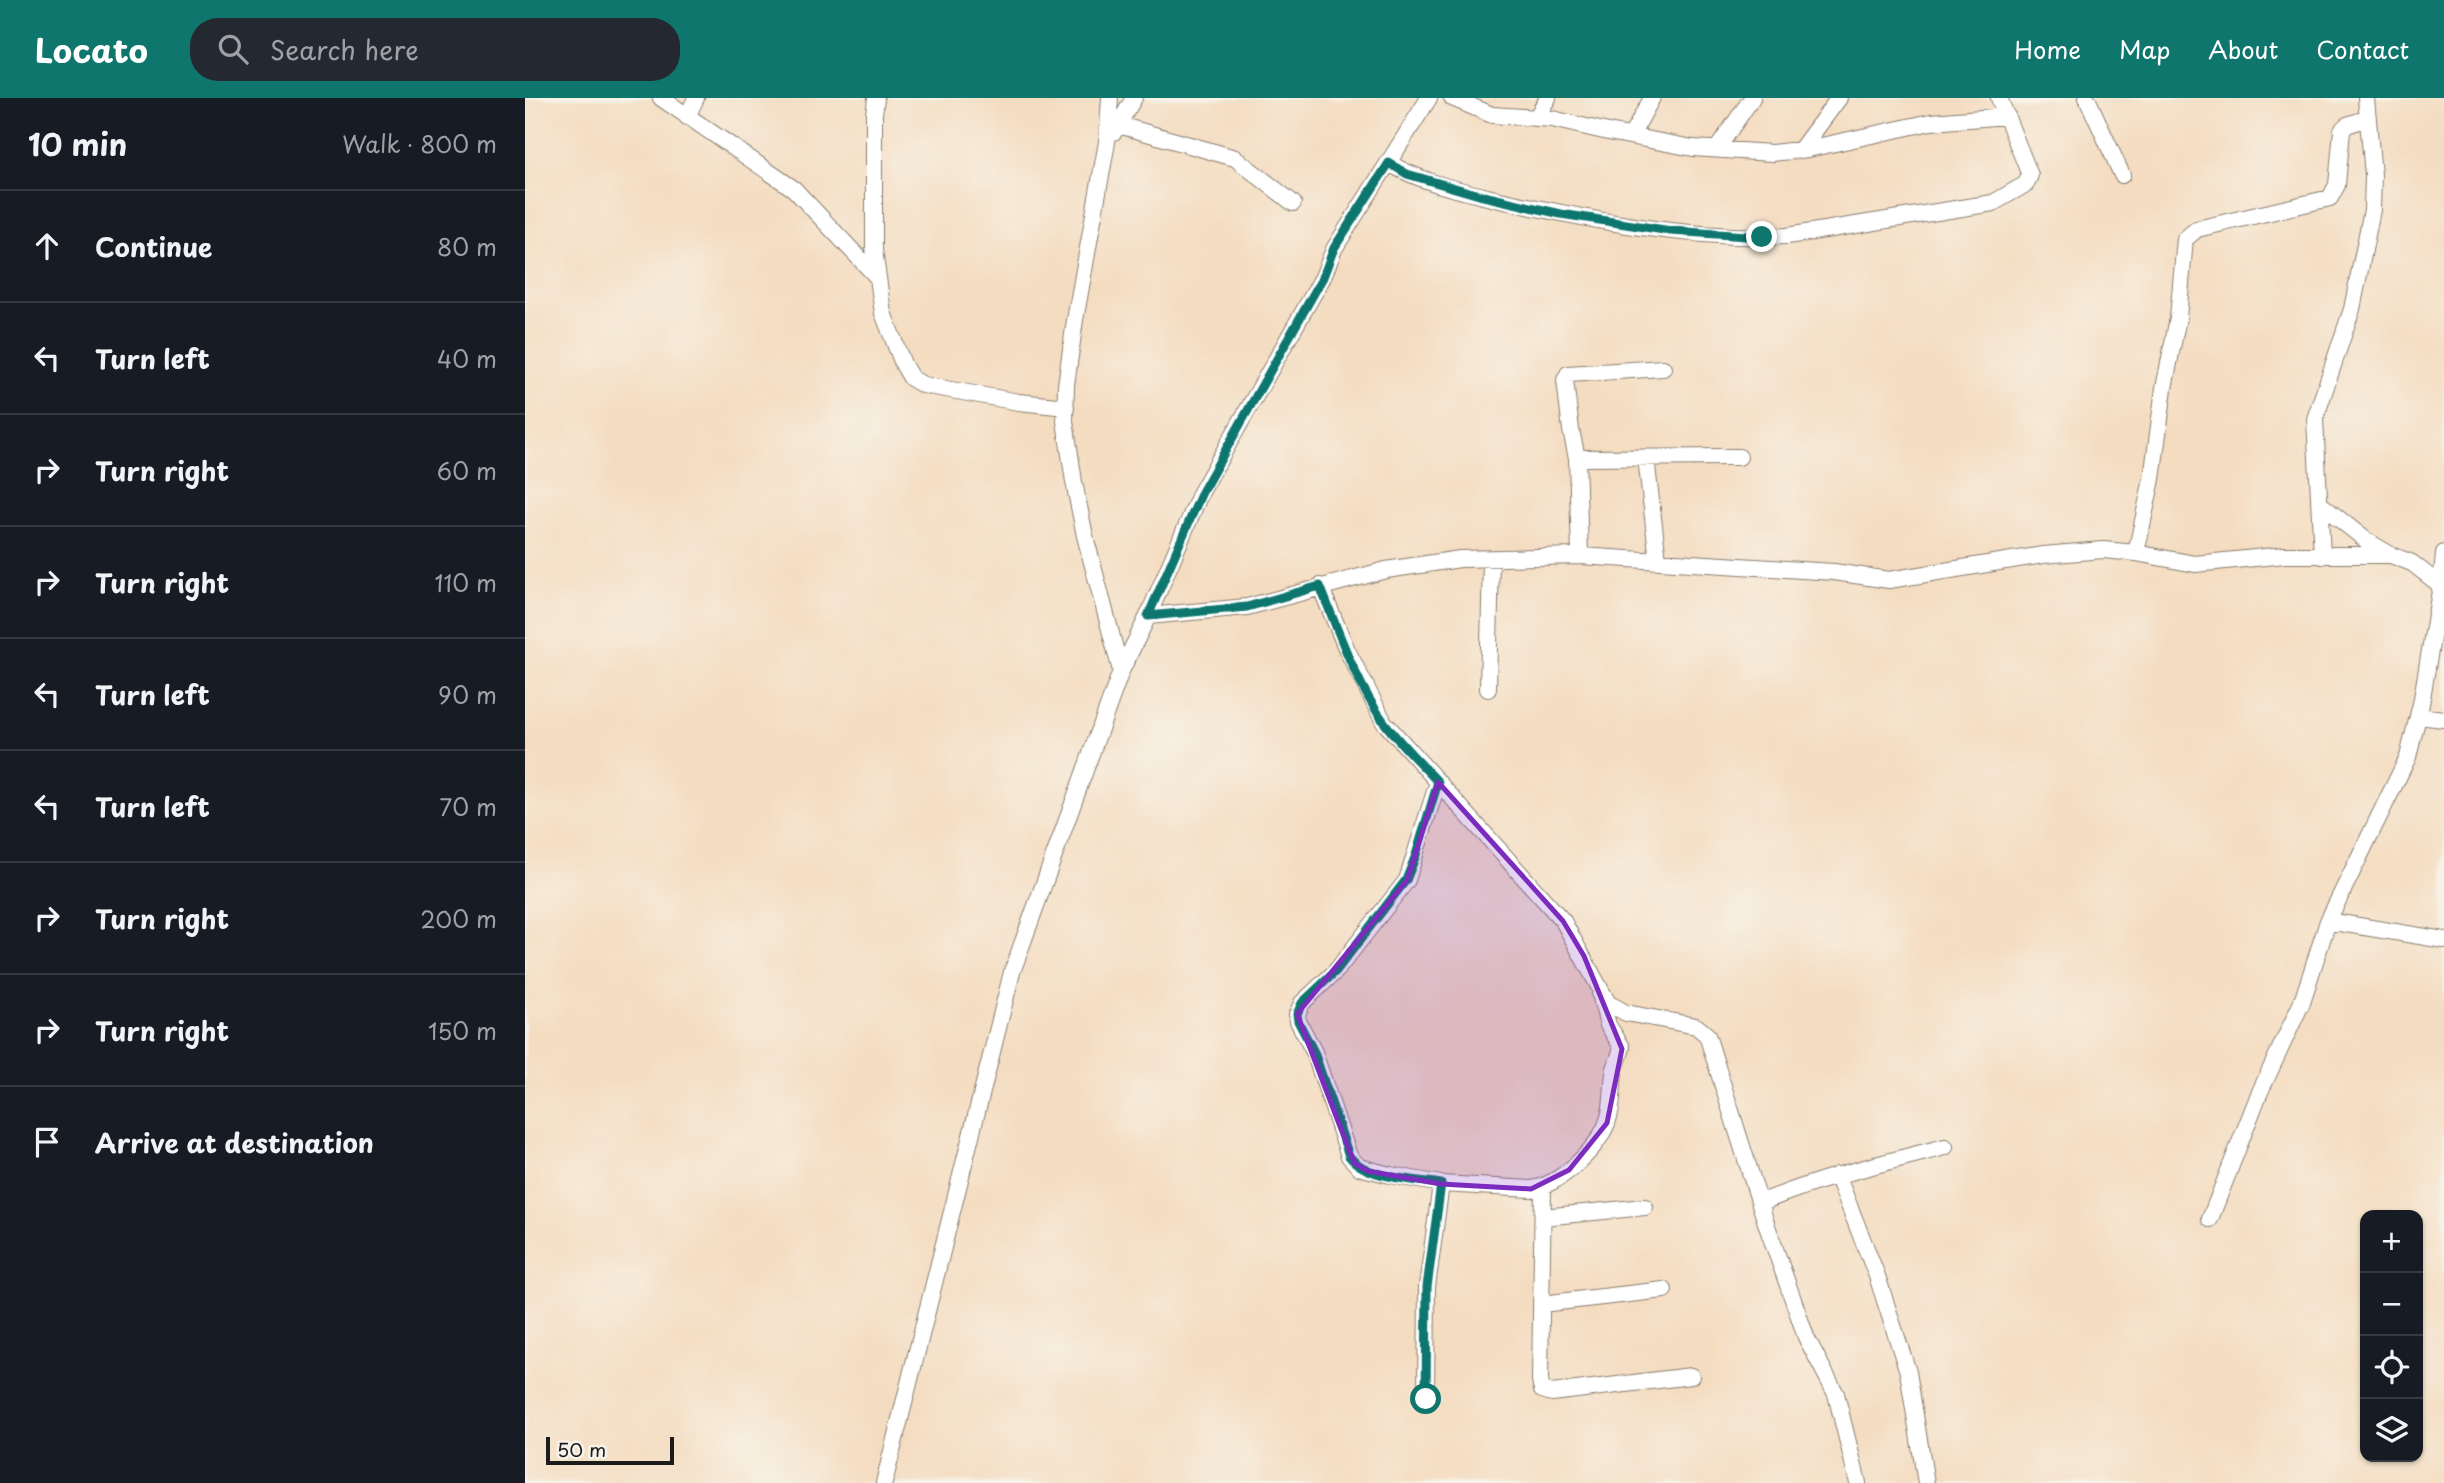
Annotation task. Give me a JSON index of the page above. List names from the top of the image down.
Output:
{
  "scale_bar": "50 m",
  "page": {
    "header": "Locato",
    "search": "Search here",
    "nav": [
      "Home",
      "Map",
      "About",
      "Contact"
    ],
    "heading": ["10 min", "Walk · 800 m"],
    "list": [
      ["Continue", "80 m"],
      ["Turn left", "40 m"],
      ["Turn right", "60 m"],
      ["Turn right", "110 m"],
      ["Turn left", "90 m"],
      ["Turn left", "70 m"],
      ["Turn right", "200 m"],
      ["Turn right", "150 m"],
      "Arrive at destination"
    ],
    "map_buttons": ["+", "−"],
    "scale": "50 m"
  }
}
